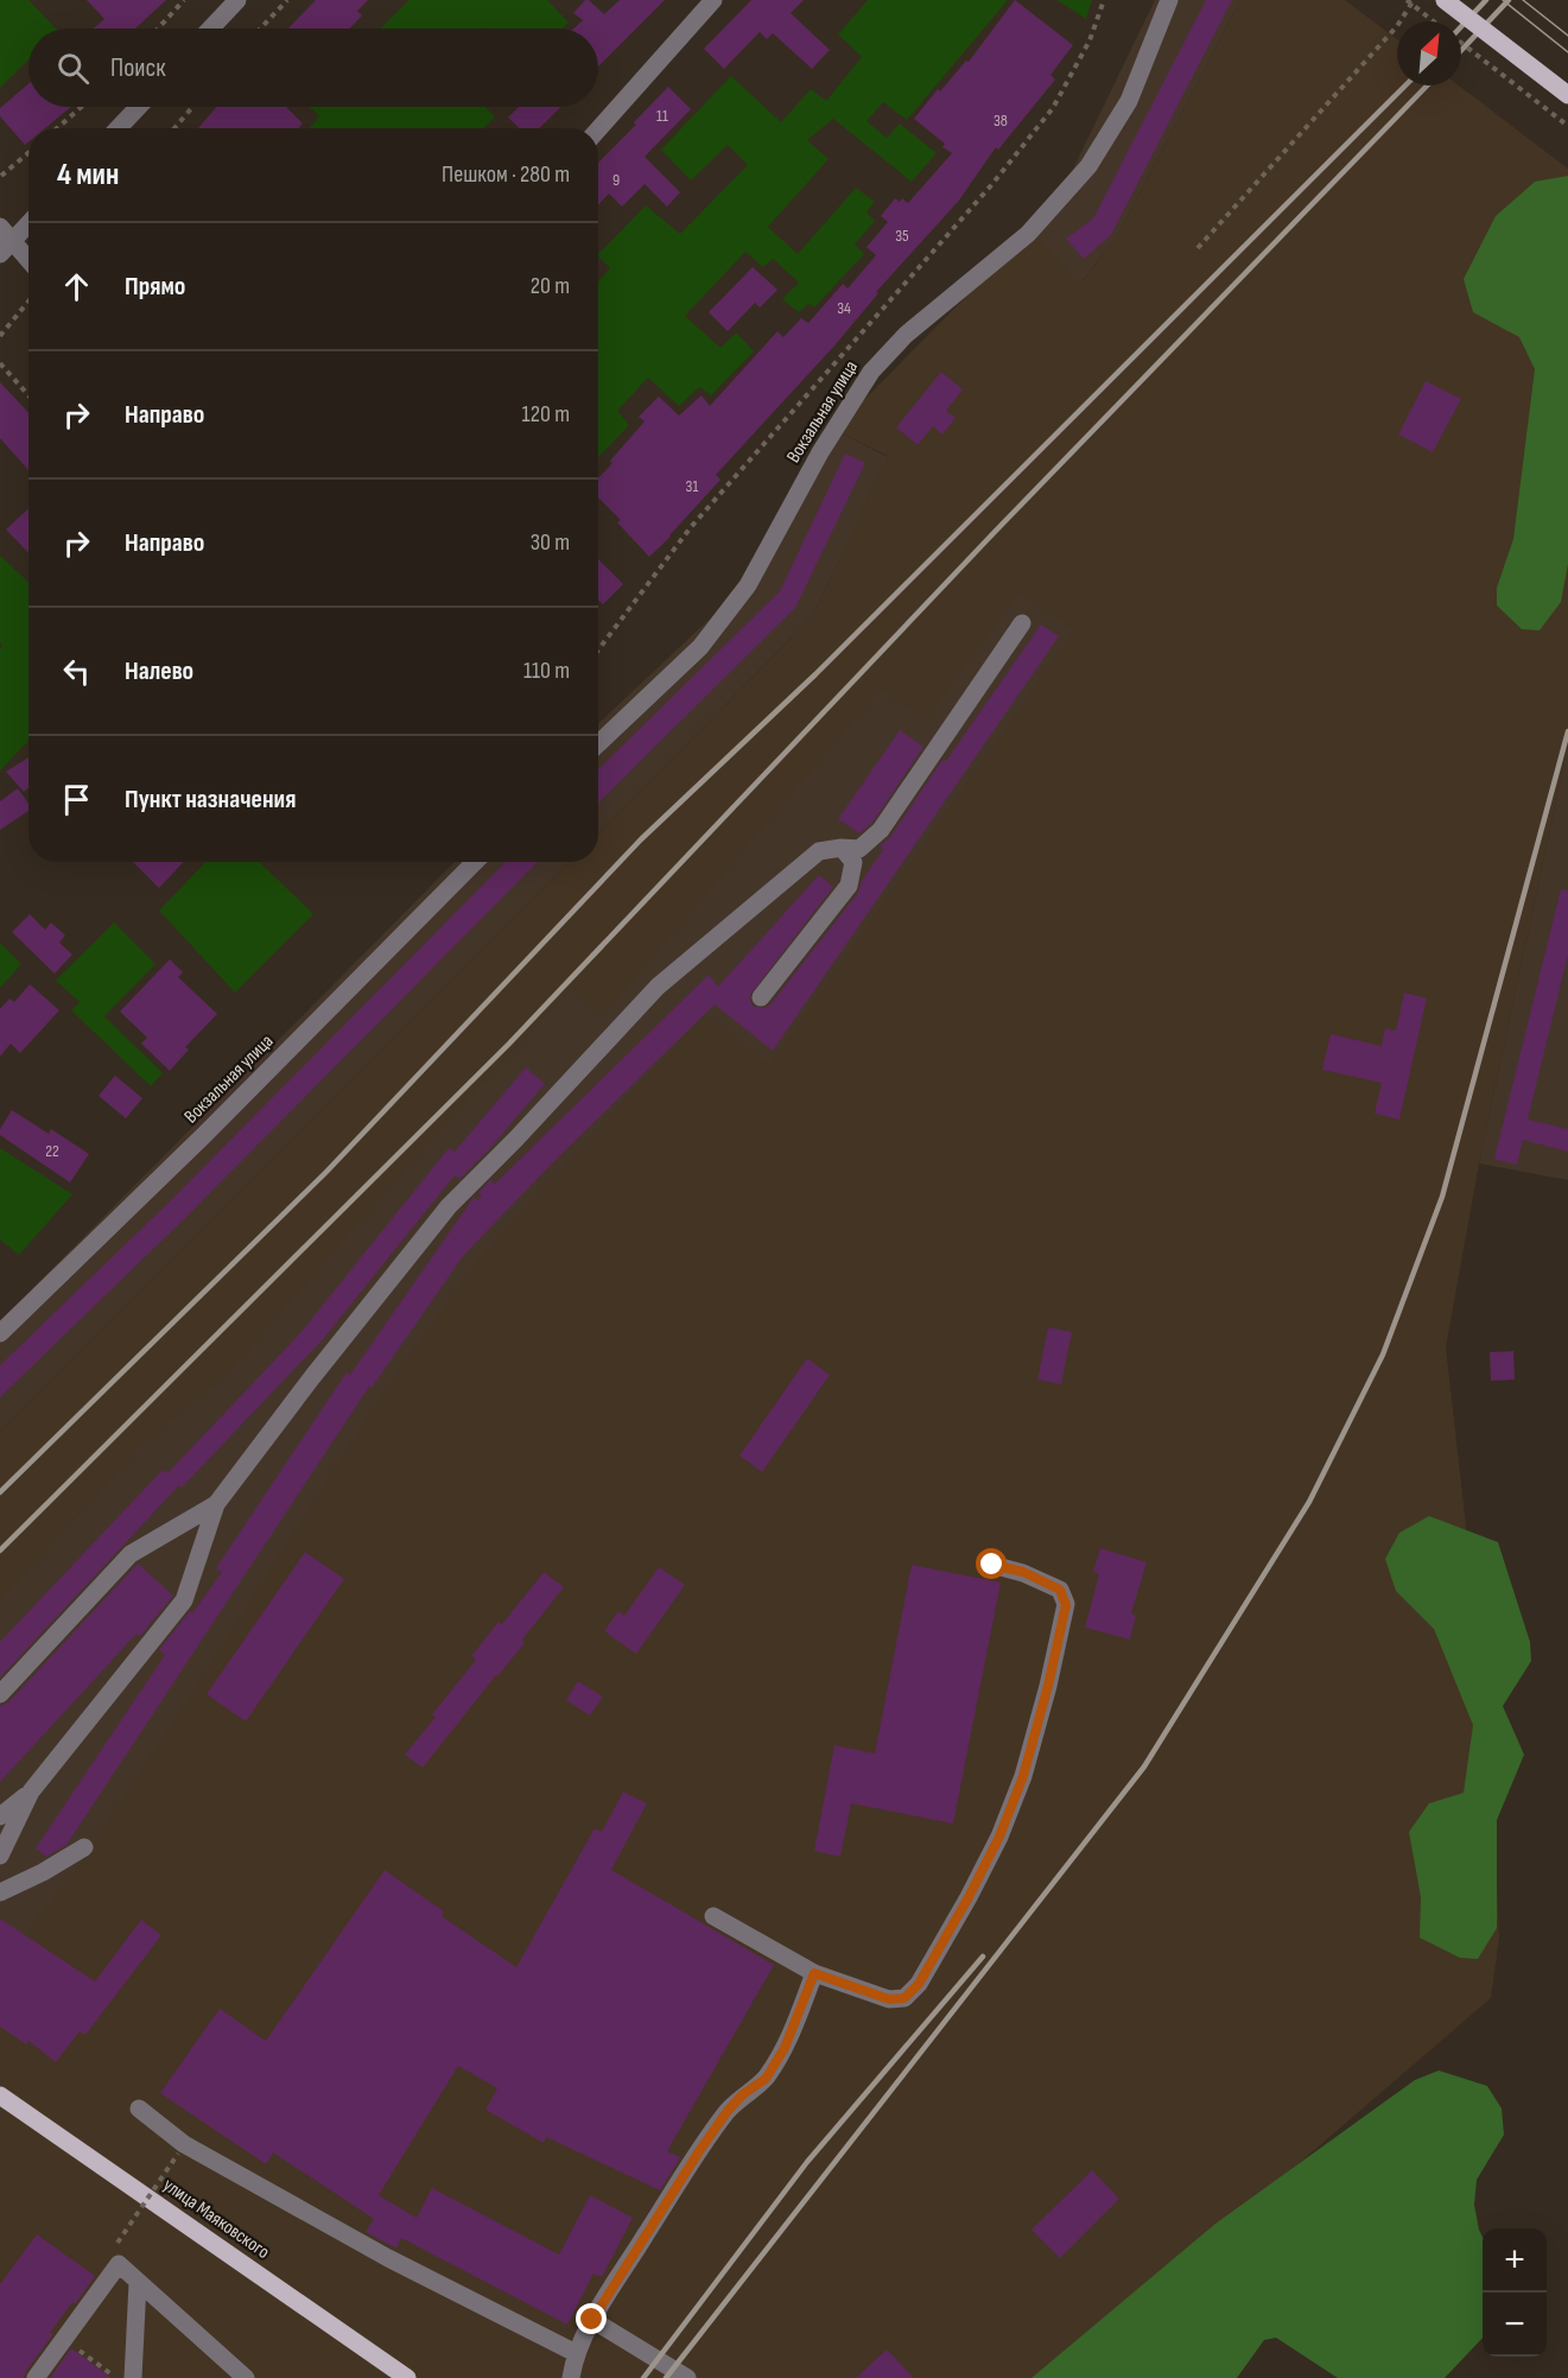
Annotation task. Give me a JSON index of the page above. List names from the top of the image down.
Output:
{
  "streets": {
    "main road": ["улица Маяковского"],
    "street": ["Вокзальная улица"]
  },
  "house_numbers": [
    "11",
    "38",
    "9",
    "35",
    "34",
    "31",
    "22"
  ],
  "north": "top right",
  "page": {
    "search": "Поиск",
    "heading": ["4 мин", "Пешком · 280 m"],
    "list": [
      ["Прямо", "20 m"],
      ["Направо", "120 m"],
      ["Направо", "30 m"],
      ["Налево", "110 m"],
      "Пункт назначения"
    ],
    "map_buttons": ["+", "−"]
  }
}
